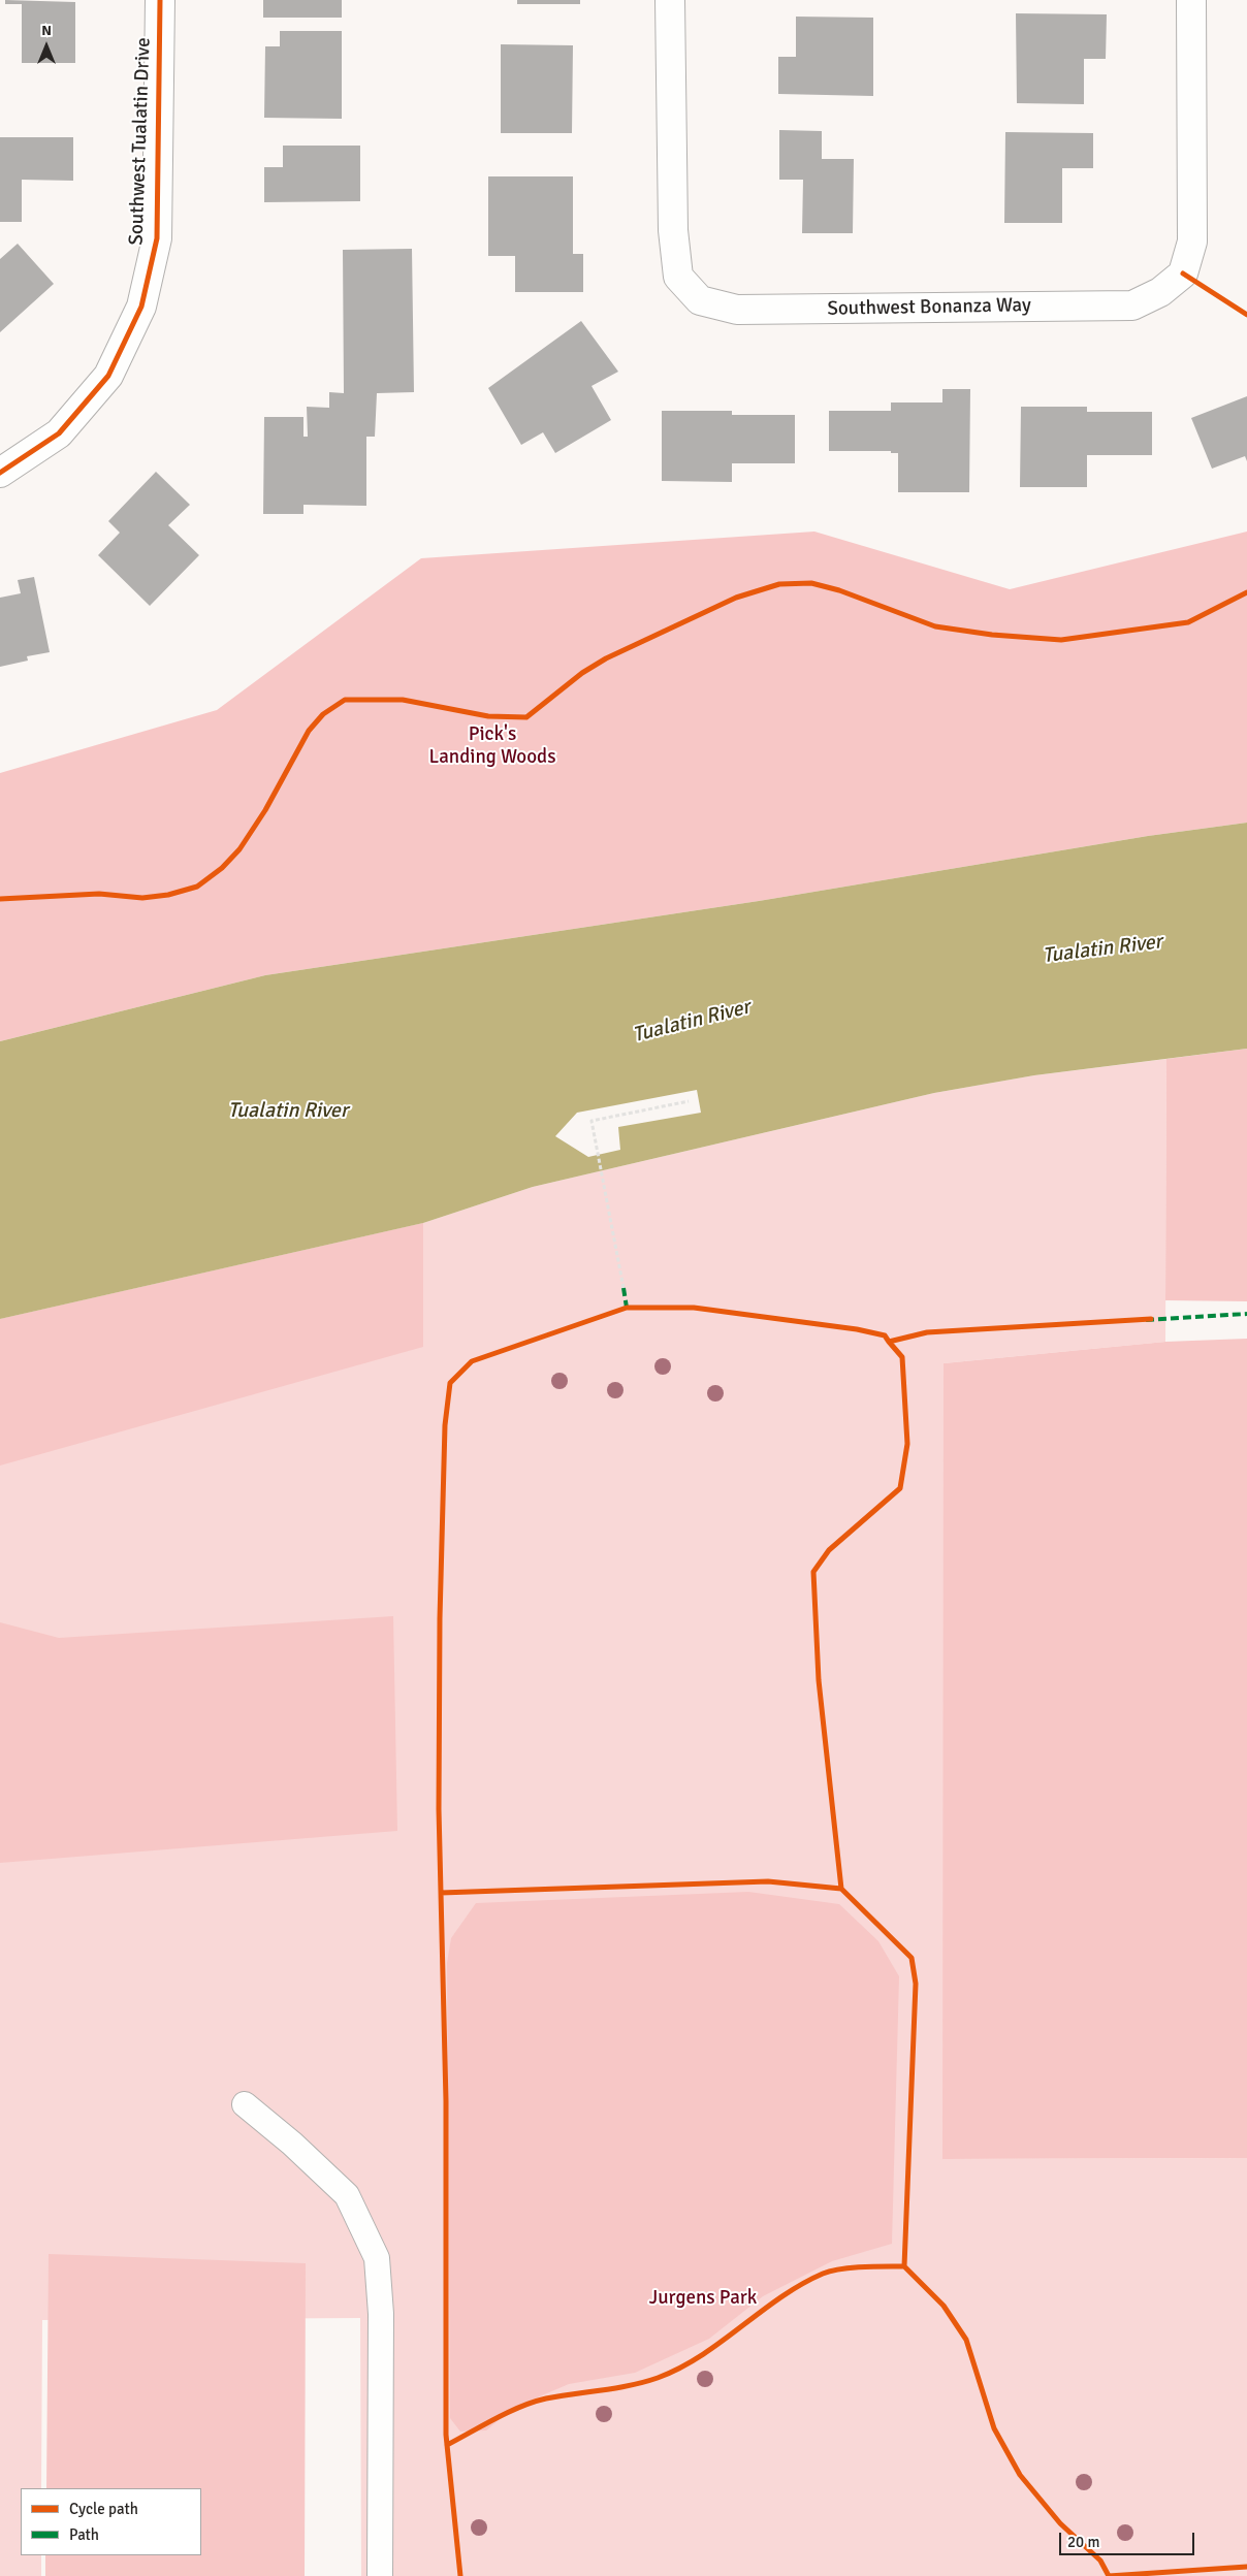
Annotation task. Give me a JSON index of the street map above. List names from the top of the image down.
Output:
{
  "streets": {
    "street": ["Southwest Tualatin Drive", "Southwest Bonanza Way"]
  },
  "water": ["Tualatin River"],
  "parks": ["Pick's Landing Woods", "Jurgens Park"],
  "legend": ["Cycle path", "Path"],
  "scale_bar": "20 m",
  "north": "top"
}
